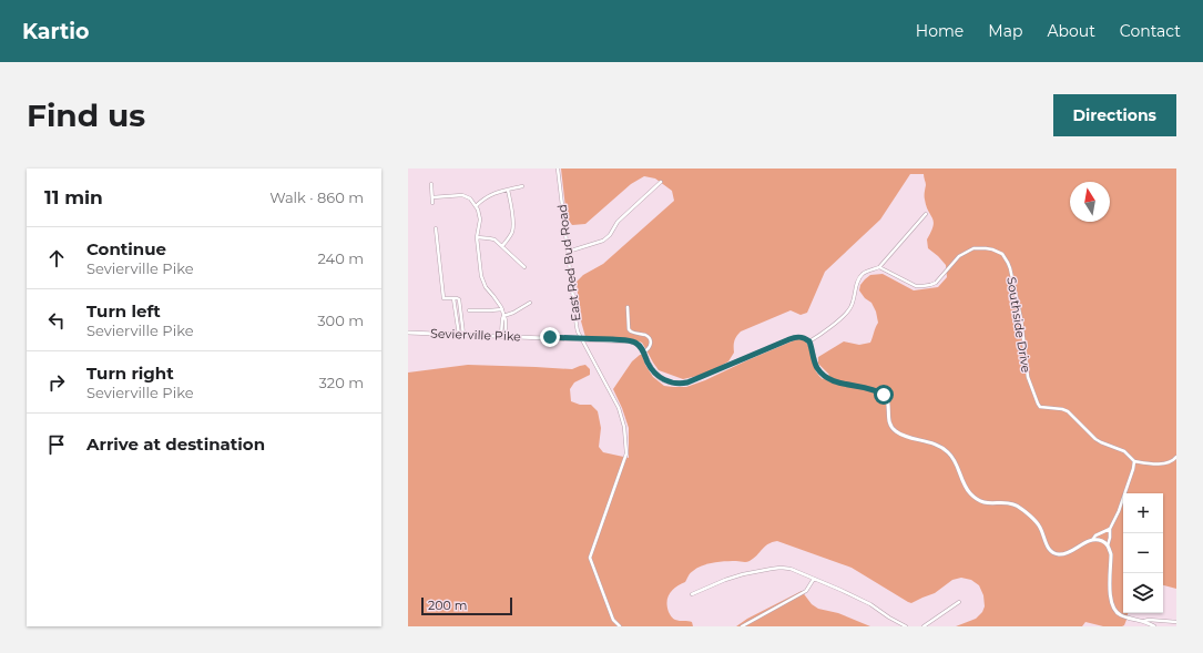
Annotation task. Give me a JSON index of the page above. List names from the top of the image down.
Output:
{
  "streets": {
    "street": ["East Red Bud Road", "Southside Drive", "Sevierville Pike"]
  },
  "crossings": [
    ["East Red Bud Road", "Sevierville Pike"]
  ],
  "scale_bar": "200 m",
  "north": "top",
  "page": {
    "header": "Kartio",
    "nav": [
      "Home",
      "Map",
      "About",
      "Contact"
    ],
    "buttons": "Directions",
    "title": "Find us",
    "heading": ["11 min", "Walk · 860 m"],
    "list": [
      ["Continue", "Sevierville Pike", "240 m"],
      ["Turn left", "Sevierville Pike", "300 m"],
      ["Turn right", "Sevierville Pike", "320 m"],
      "Arrive at destination"
    ],
    "map_buttons": ["+", "−"],
    "scale": "200 m"
  }
}
